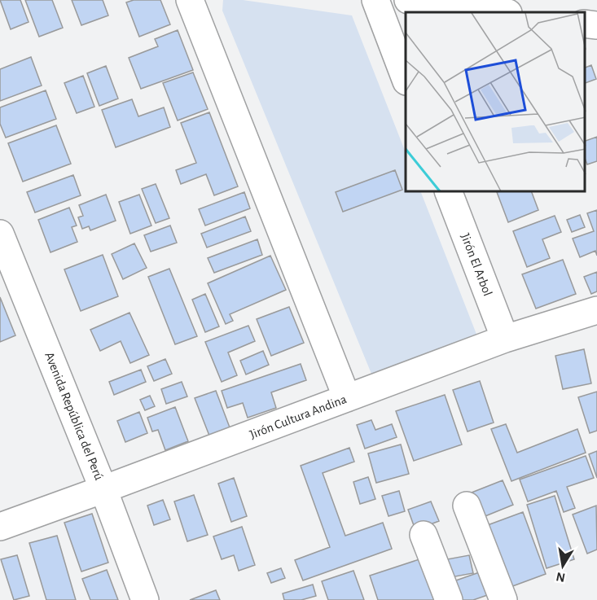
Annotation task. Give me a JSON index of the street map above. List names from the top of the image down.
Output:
{
  "streets": {
    "street": ["Jirón El Arbol", "Avenida República del Perú", "Jirón Cultura Andina"]
  },
  "crossings": [
    ["Jirón El Arbol", "Jirón Cultura Andina"],
    ["Avenida República del Perú", "Jirón Cultura Andina"]
  ],
  "north": "bottom"
}
